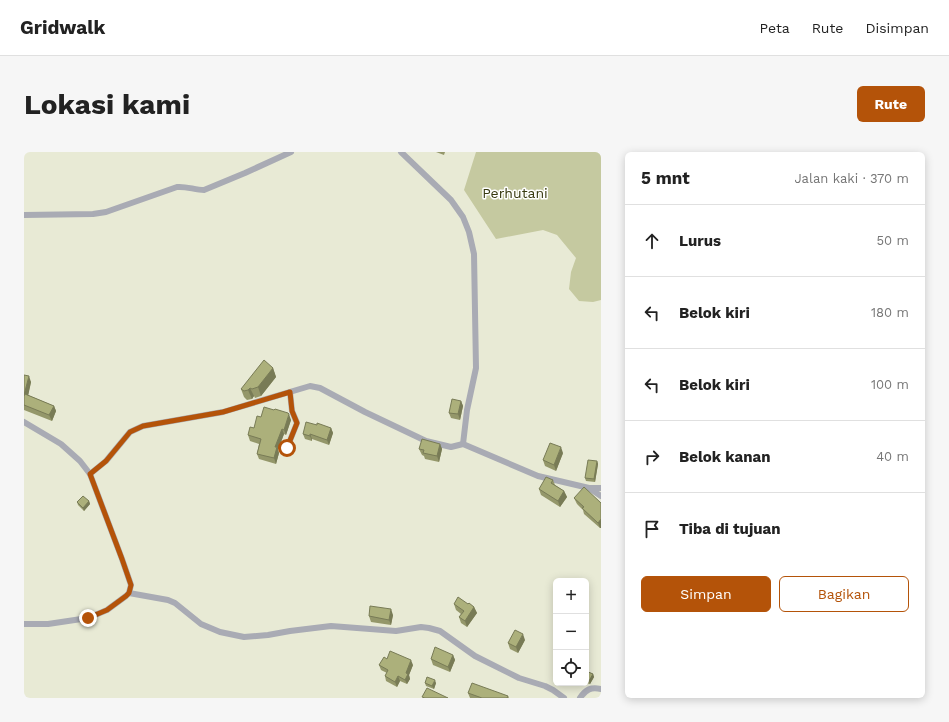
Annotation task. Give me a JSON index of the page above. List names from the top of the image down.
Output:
{
  "parks": ["Perhutani"],
  "page": {
    "header": "Gridwalk",
    "nav": ["Peta", "Rute", "Disimpan"],
    "buttons": [
      "Rute",
      ["Simpan", "Bagikan"]
    ],
    "title": "Lokasi kami",
    "heading": ["5 mnt", "Jalan kaki · 370 m"],
    "list": [
      ["Lurus", "50 m"],
      ["Belok kiri", "180 m"],
      ["Belok kiri", "100 m"],
      ["Belok kanan", "40 m"],
      "Tiba di tujuan"
    ],
    "map_buttons": ["+", "−"]
  }
}
